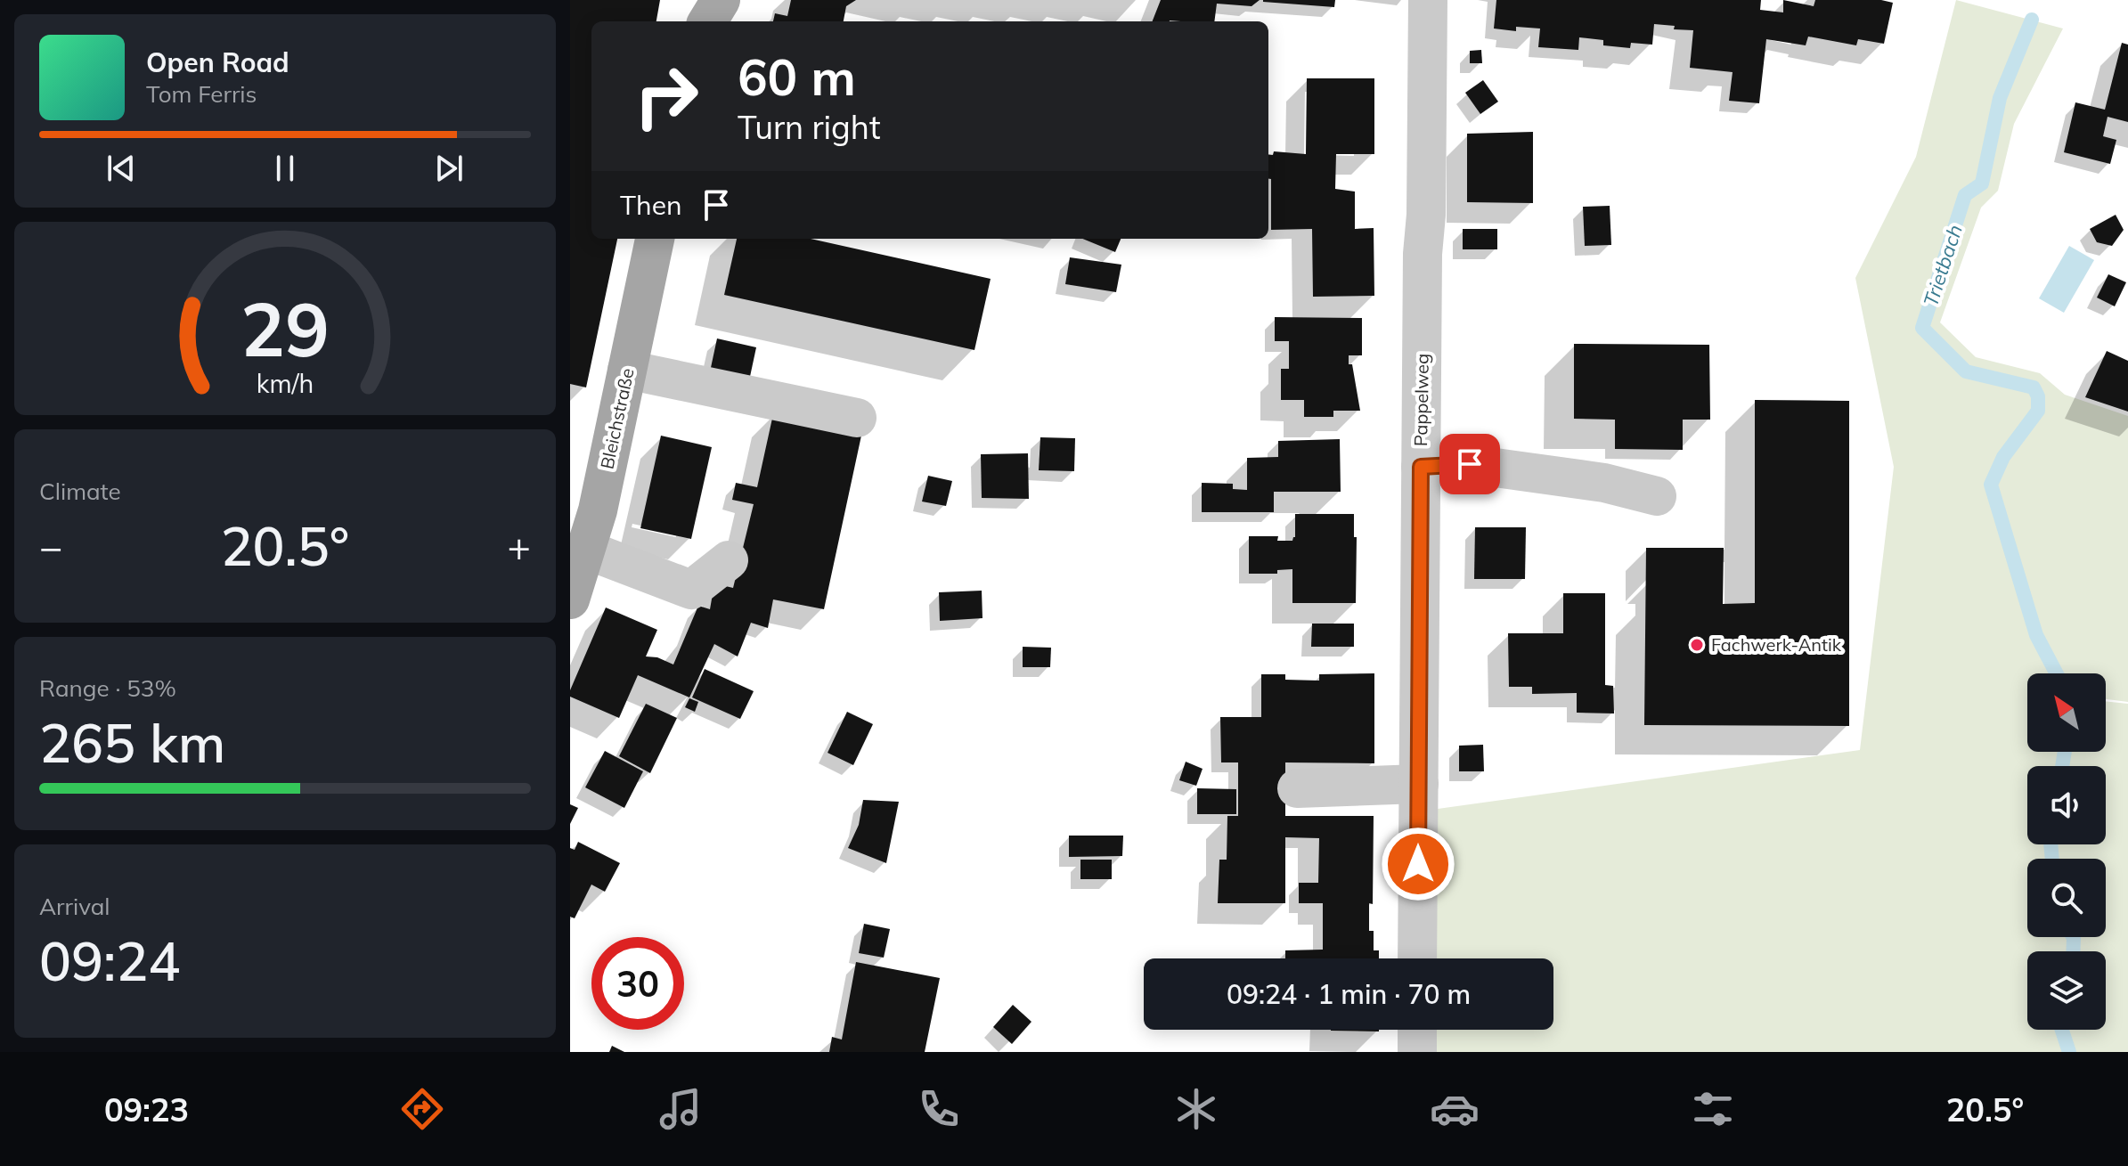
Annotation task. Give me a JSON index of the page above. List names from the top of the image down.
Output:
{
  "streets": {
    "main road": ["Bleichstraße"],
    "street": ["Pappelweg"]
  },
  "water": ["Trietbach"],
  "places": ["Fachwerk-Antik"],
  "north": "top left",
  "page": {
    "turn": ["60 m", "Turn right"],
    "song": ["Open Road", "Tom Ferris"],
    "then": "Then",
    "tile": [
      "Climate",
      ["Range · 53%", "265 km"],
      ["Arrival", "09:24"]
    ],
    "heat": ["−", "20.5°", "+"],
    "limit": "30",
    "trip": "09:24 · 1 min · 70 m",
    "tabs": ["09:23", "20.5°"],
    "gauge": ["29", "km/h"]
  }
}
